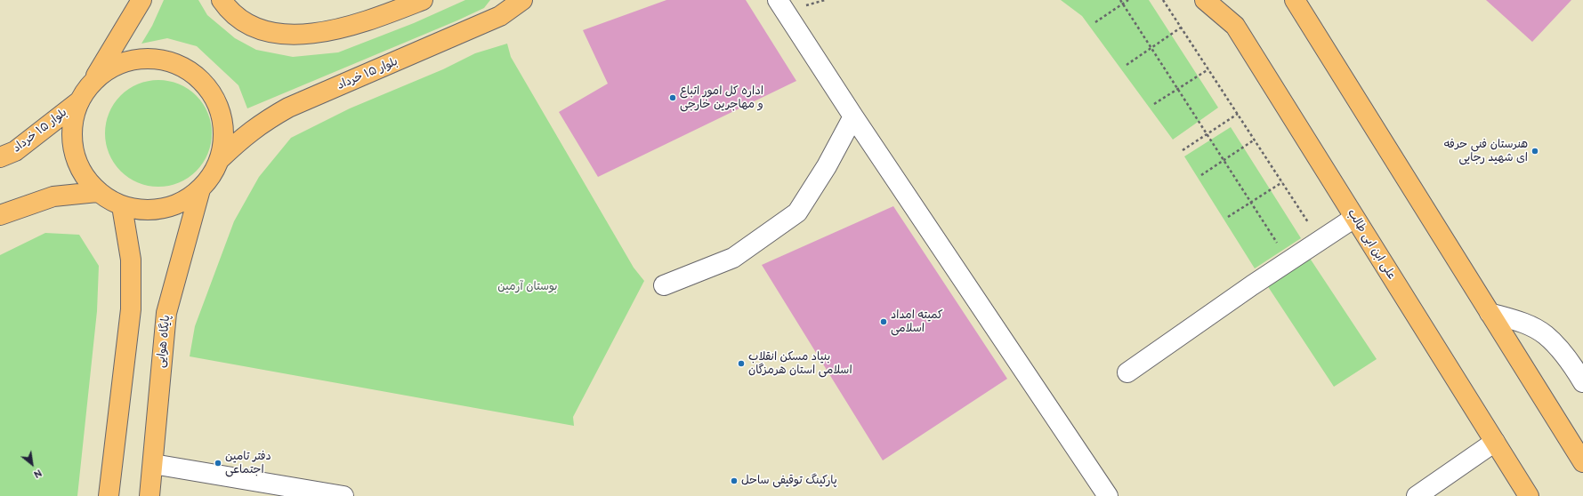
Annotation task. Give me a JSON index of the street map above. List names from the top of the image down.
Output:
{
  "streets": {
    "main road": ["بلوار ۱۵ خرداد", "علی ابن ابی طالب", "پایگاه هوایی"]
  },
  "parks": ["بوستان آرمین"],
  "places": [
    "اداره کل امور اتباع و مهاجرین خارجی",
    "هنرستان فنی حرفه ای شهید رجایی",
    "کمیته امداد اسلامی",
    "بنیاد مسکن انقلاب اسلامی استان هرمزگان",
    "دفتر تامین اجتماعی",
    "پارکینگ توقیفی ساحل"
  ],
  "north": "bottom right"
}
